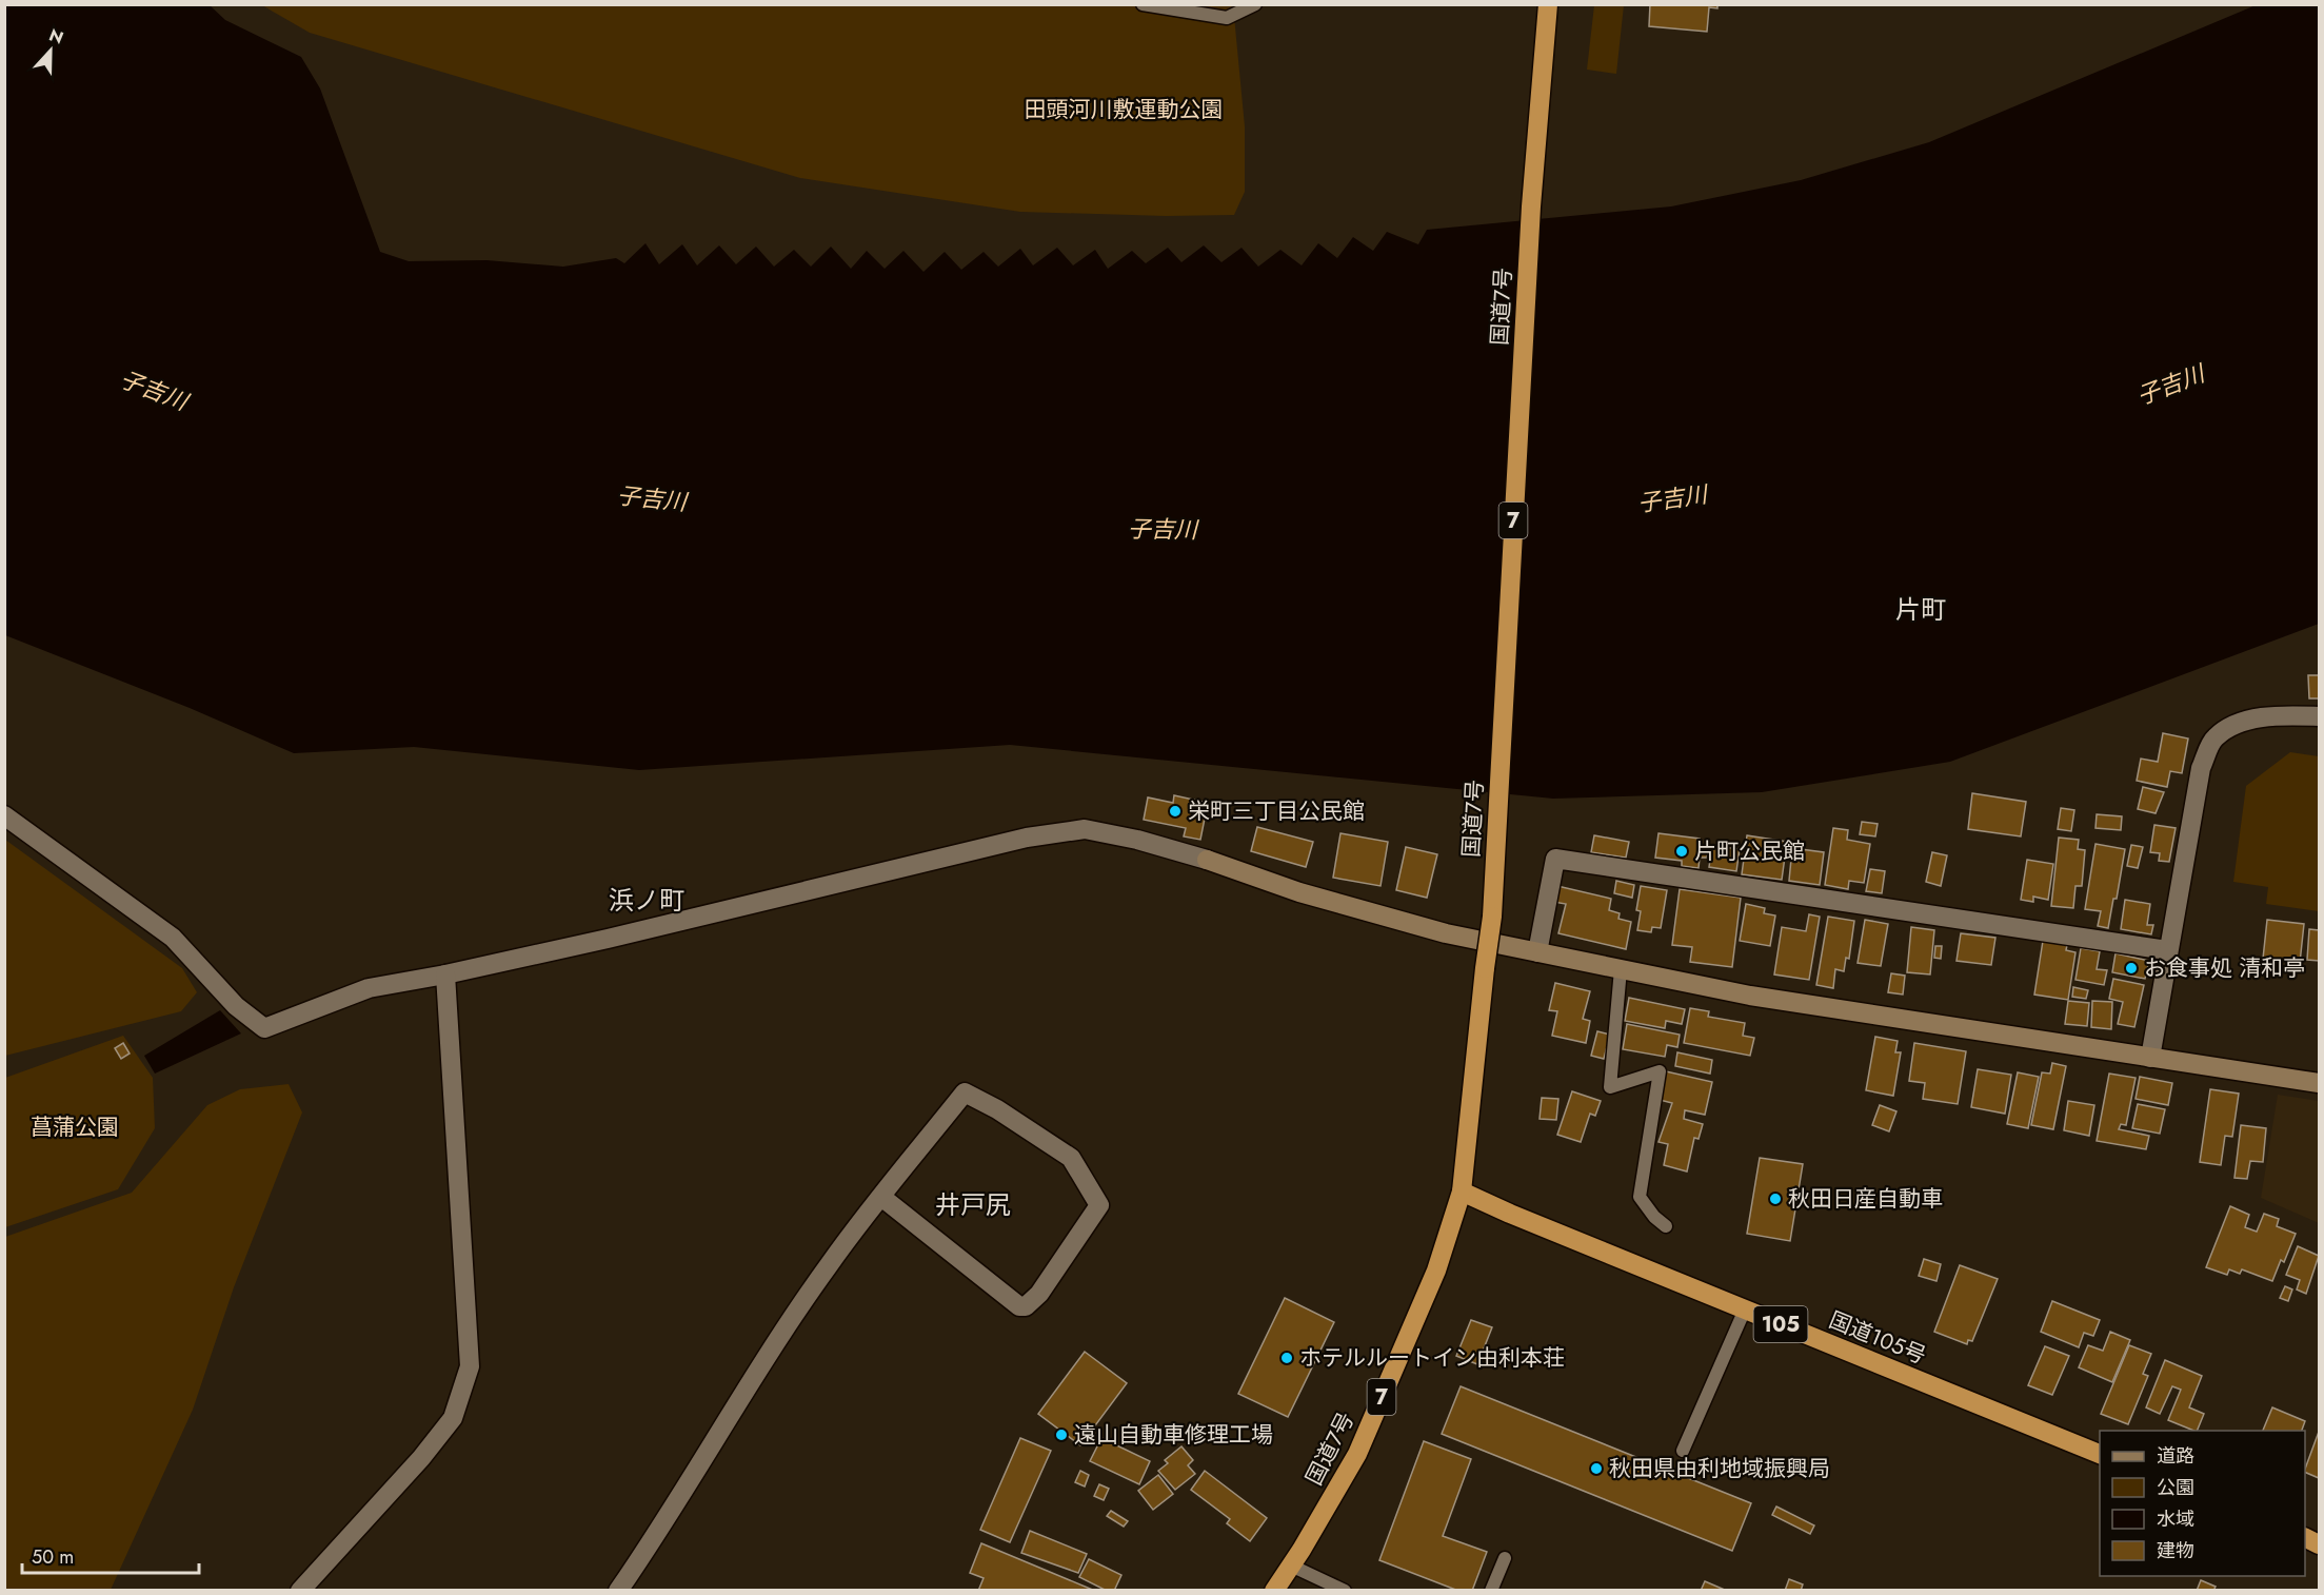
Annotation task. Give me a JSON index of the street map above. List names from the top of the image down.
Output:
{
  "streets": {
    "highway": [
      "国道7号",
      "7",
      "105",
      "国道105号"
    ]
  },
  "crossings": [
    ["国道7号", "国道105号"]
  ],
  "districts": ["片町", "浜ノ町", "井戸尻"],
  "water": ["子吉川"],
  "parks": ["田頭河川敷運動公園", "菖蒲公園"],
  "places": [
    "栄町三丁目公民館",
    "片町公民館",
    "お食事処 清和亭",
    "秋田日産自動車",
    "ホテルルートイン由利本荘",
    "遠山自動車修理工場",
    "秋田県由利地域振興局"
  ],
  "legend": [
    "道路",
    "公園",
    "水域",
    "建物"
  ],
  "scale_bar": "50 m",
  "north": "top"
}
